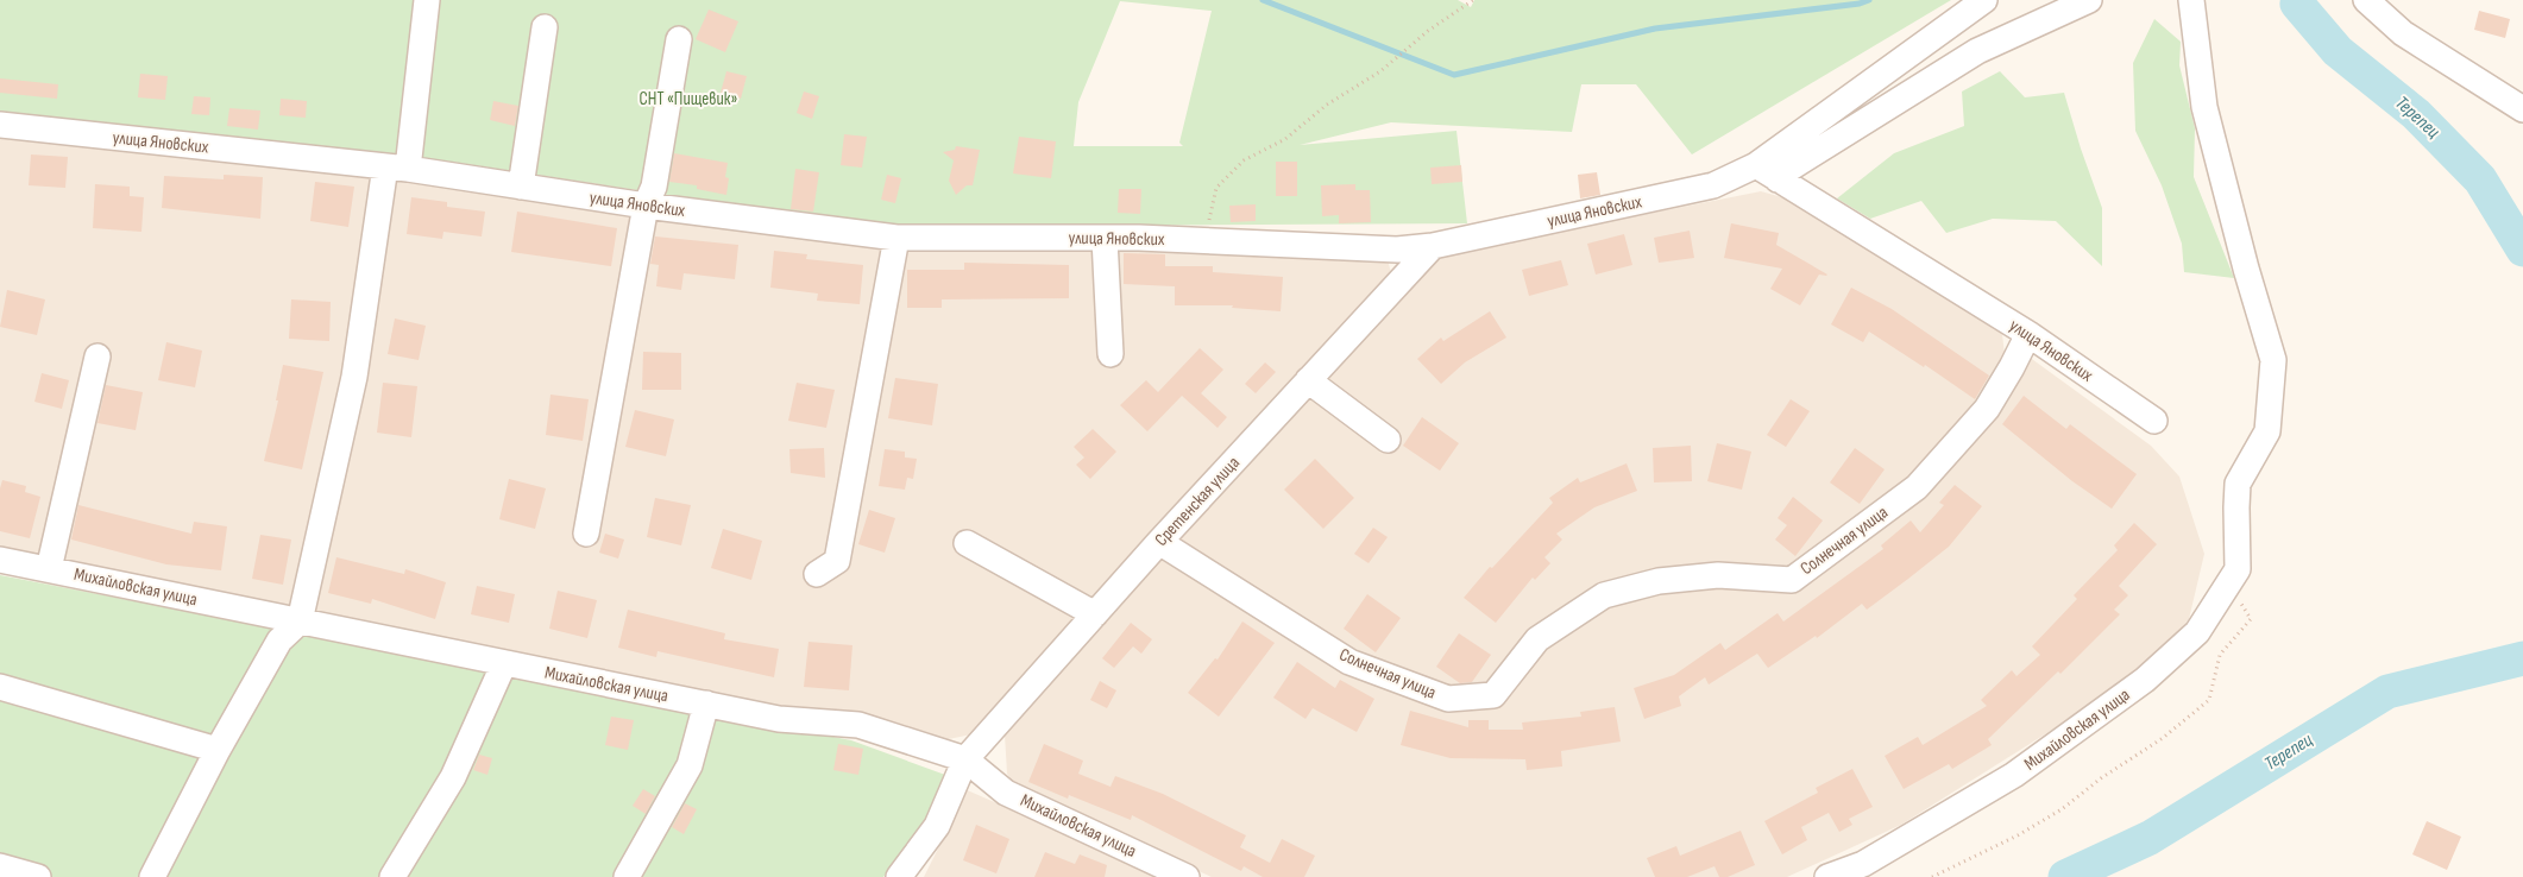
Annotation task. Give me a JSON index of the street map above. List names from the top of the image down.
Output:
{
  "streets": {
    "street": [
      "улица Яновских",
      "Сретенская улица",
      "Солнечная улица",
      "Михайловская улица"
    ]
  },
  "crossings": [
    ["улица Яновских", "Сретенская улица"],
    ["улица Яновских", "Солнечная улица"],
    ["Сретенская улица", "Солнечная улица"],
    ["Сретенская улица", "Михайловская улица"]
  ],
  "water": ["Терепец"],
  "parks": ["СНТ «Пищевик»"]
}
